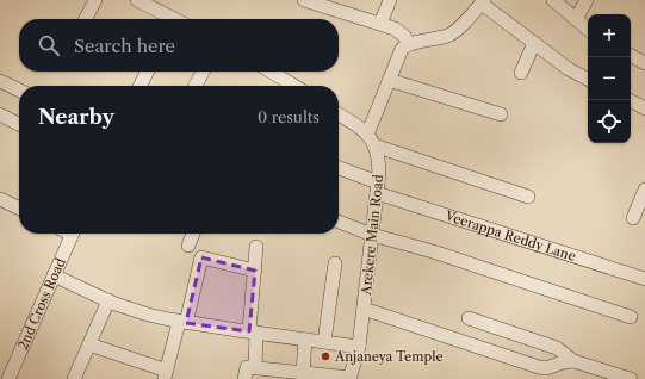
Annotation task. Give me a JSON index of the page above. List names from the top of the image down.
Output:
{
  "streets": {
    "street": ["Arekere Main Road", "Veerappa Reddy Lane", "2nd Cross Road"]
  },
  "crossings": [
    ["Arekere Main Road", "Veerappa Reddy Lane"]
  ],
  "places": ["Anjaneya Temple"],
  "page": {
    "map_buttons": ["+", "−"],
    "search": "Search here",
    "heading": ["Nearby", "0 results"]
  }
}
